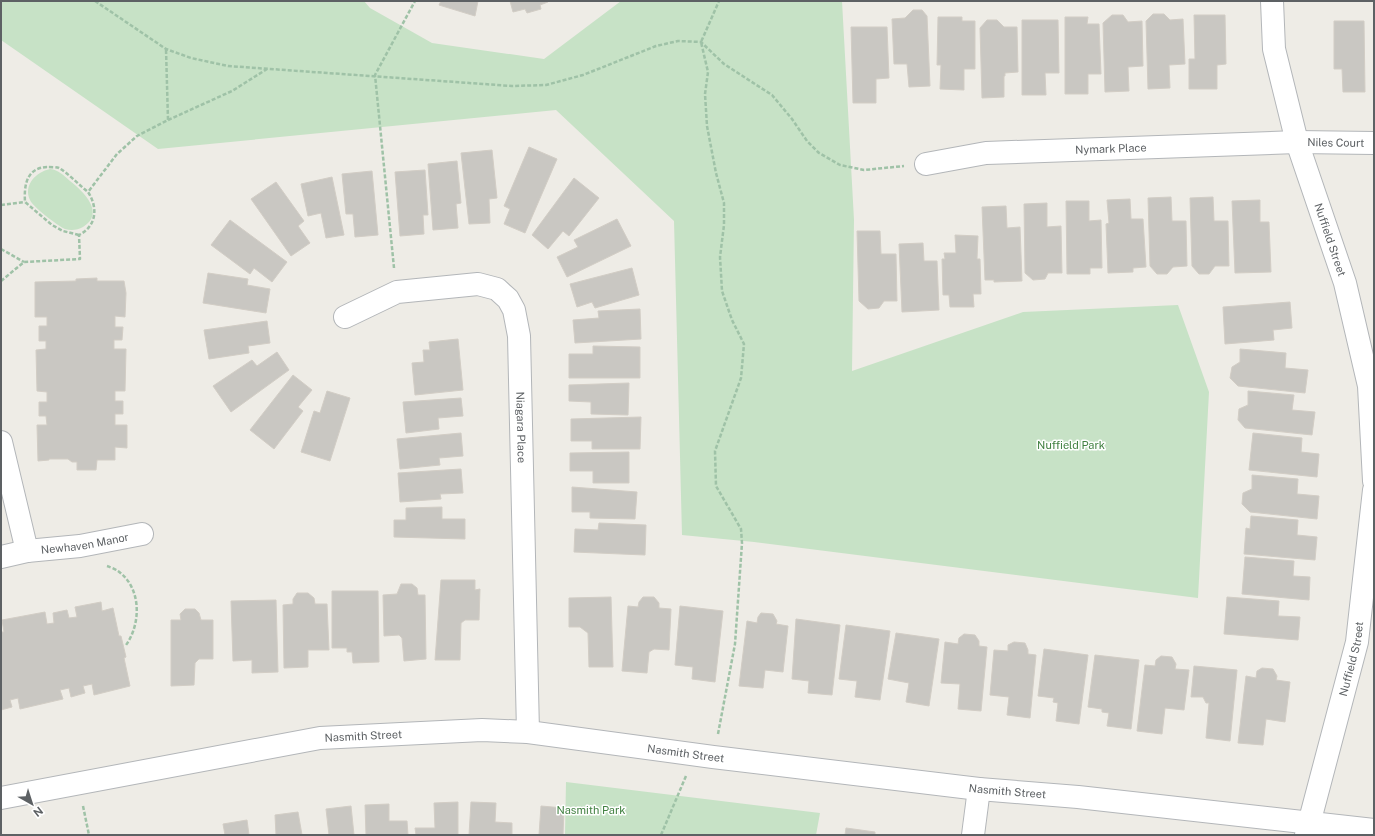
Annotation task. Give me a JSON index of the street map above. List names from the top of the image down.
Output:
{
  "streets": {
    "street": [
      "Niles Court",
      "Nymark Place",
      "Nuffield Street",
      "Niagara Place",
      "Newhaven Manor",
      "Nasmith Street"
    ]
  },
  "crossings": [
    ["Niles Court", "Nymark Place"],
    ["Niles Court", "Nuffield Street"],
    ["Nymark Place", "Nuffield Street"],
    ["Nuffield Street", "Nasmith Street"],
    ["Niagara Place", "Nasmith Street"]
  ],
  "parks": ["Nuffield Park", "Nasmith Park"],
  "north": "bottom right"
}
